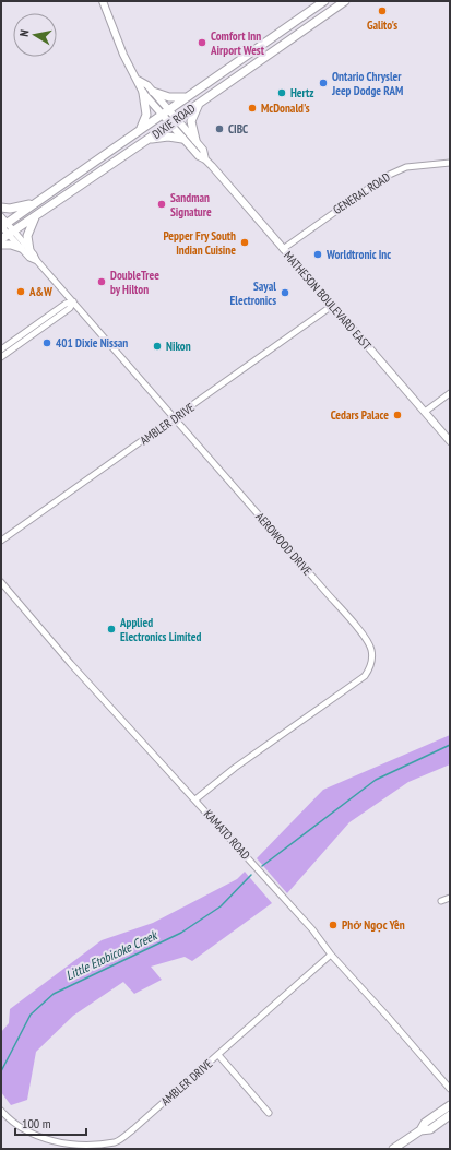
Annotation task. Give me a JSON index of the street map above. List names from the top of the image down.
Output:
{
  "streets": {
    "main road": ["DIXIE ROAD"],
    "street": [
      "GENERAL ROAD",
      "MATHESON BOULEVARD EAST",
      "AMBLER DRIVE",
      "AEROWOOD DRIVE",
      "KAMATO ROAD"
    ]
  },
  "crossings": [
    ["DIXIE ROAD", "MATHESON BOULEVARD EAST"],
    ["DIXIE ROAD", "AEROWOOD DRIVE"],
    ["GENERAL ROAD", "MATHESON BOULEVARD EAST"],
    ["MATHESON BOULEVARD EAST", "AMBLER DRIVE"],
    ["AMBLER DRIVE", "AEROWOOD DRIVE"],
    ["AMBLER DRIVE", "KAMATO ROAD"],
    ["AEROWOOD DRIVE", "KAMATO ROAD"]
  ],
  "water": ["Little Etobicoke Creek"],
  "places": [
    "Galito's",
    "Comfort Inn Airport West",
    "Ontario Chrysler Jeep Dodge RAM",
    "Hertz",
    "McDonald's",
    "CIBC",
    "Sandman Signature",
    "Pepper Fry South Indian Cuisine",
    "Worldtronic Inc",
    "DoubleTree by Hilton",
    "A&W",
    "Sayal Electronics",
    "401 Dixie Nissan",
    "Nikon",
    "Cedars Palace",
    "Applied Electronics Limited",
    "Phở Ngọc Yến"
  ],
  "scale_bar": "100 m",
  "north": "left"
}
